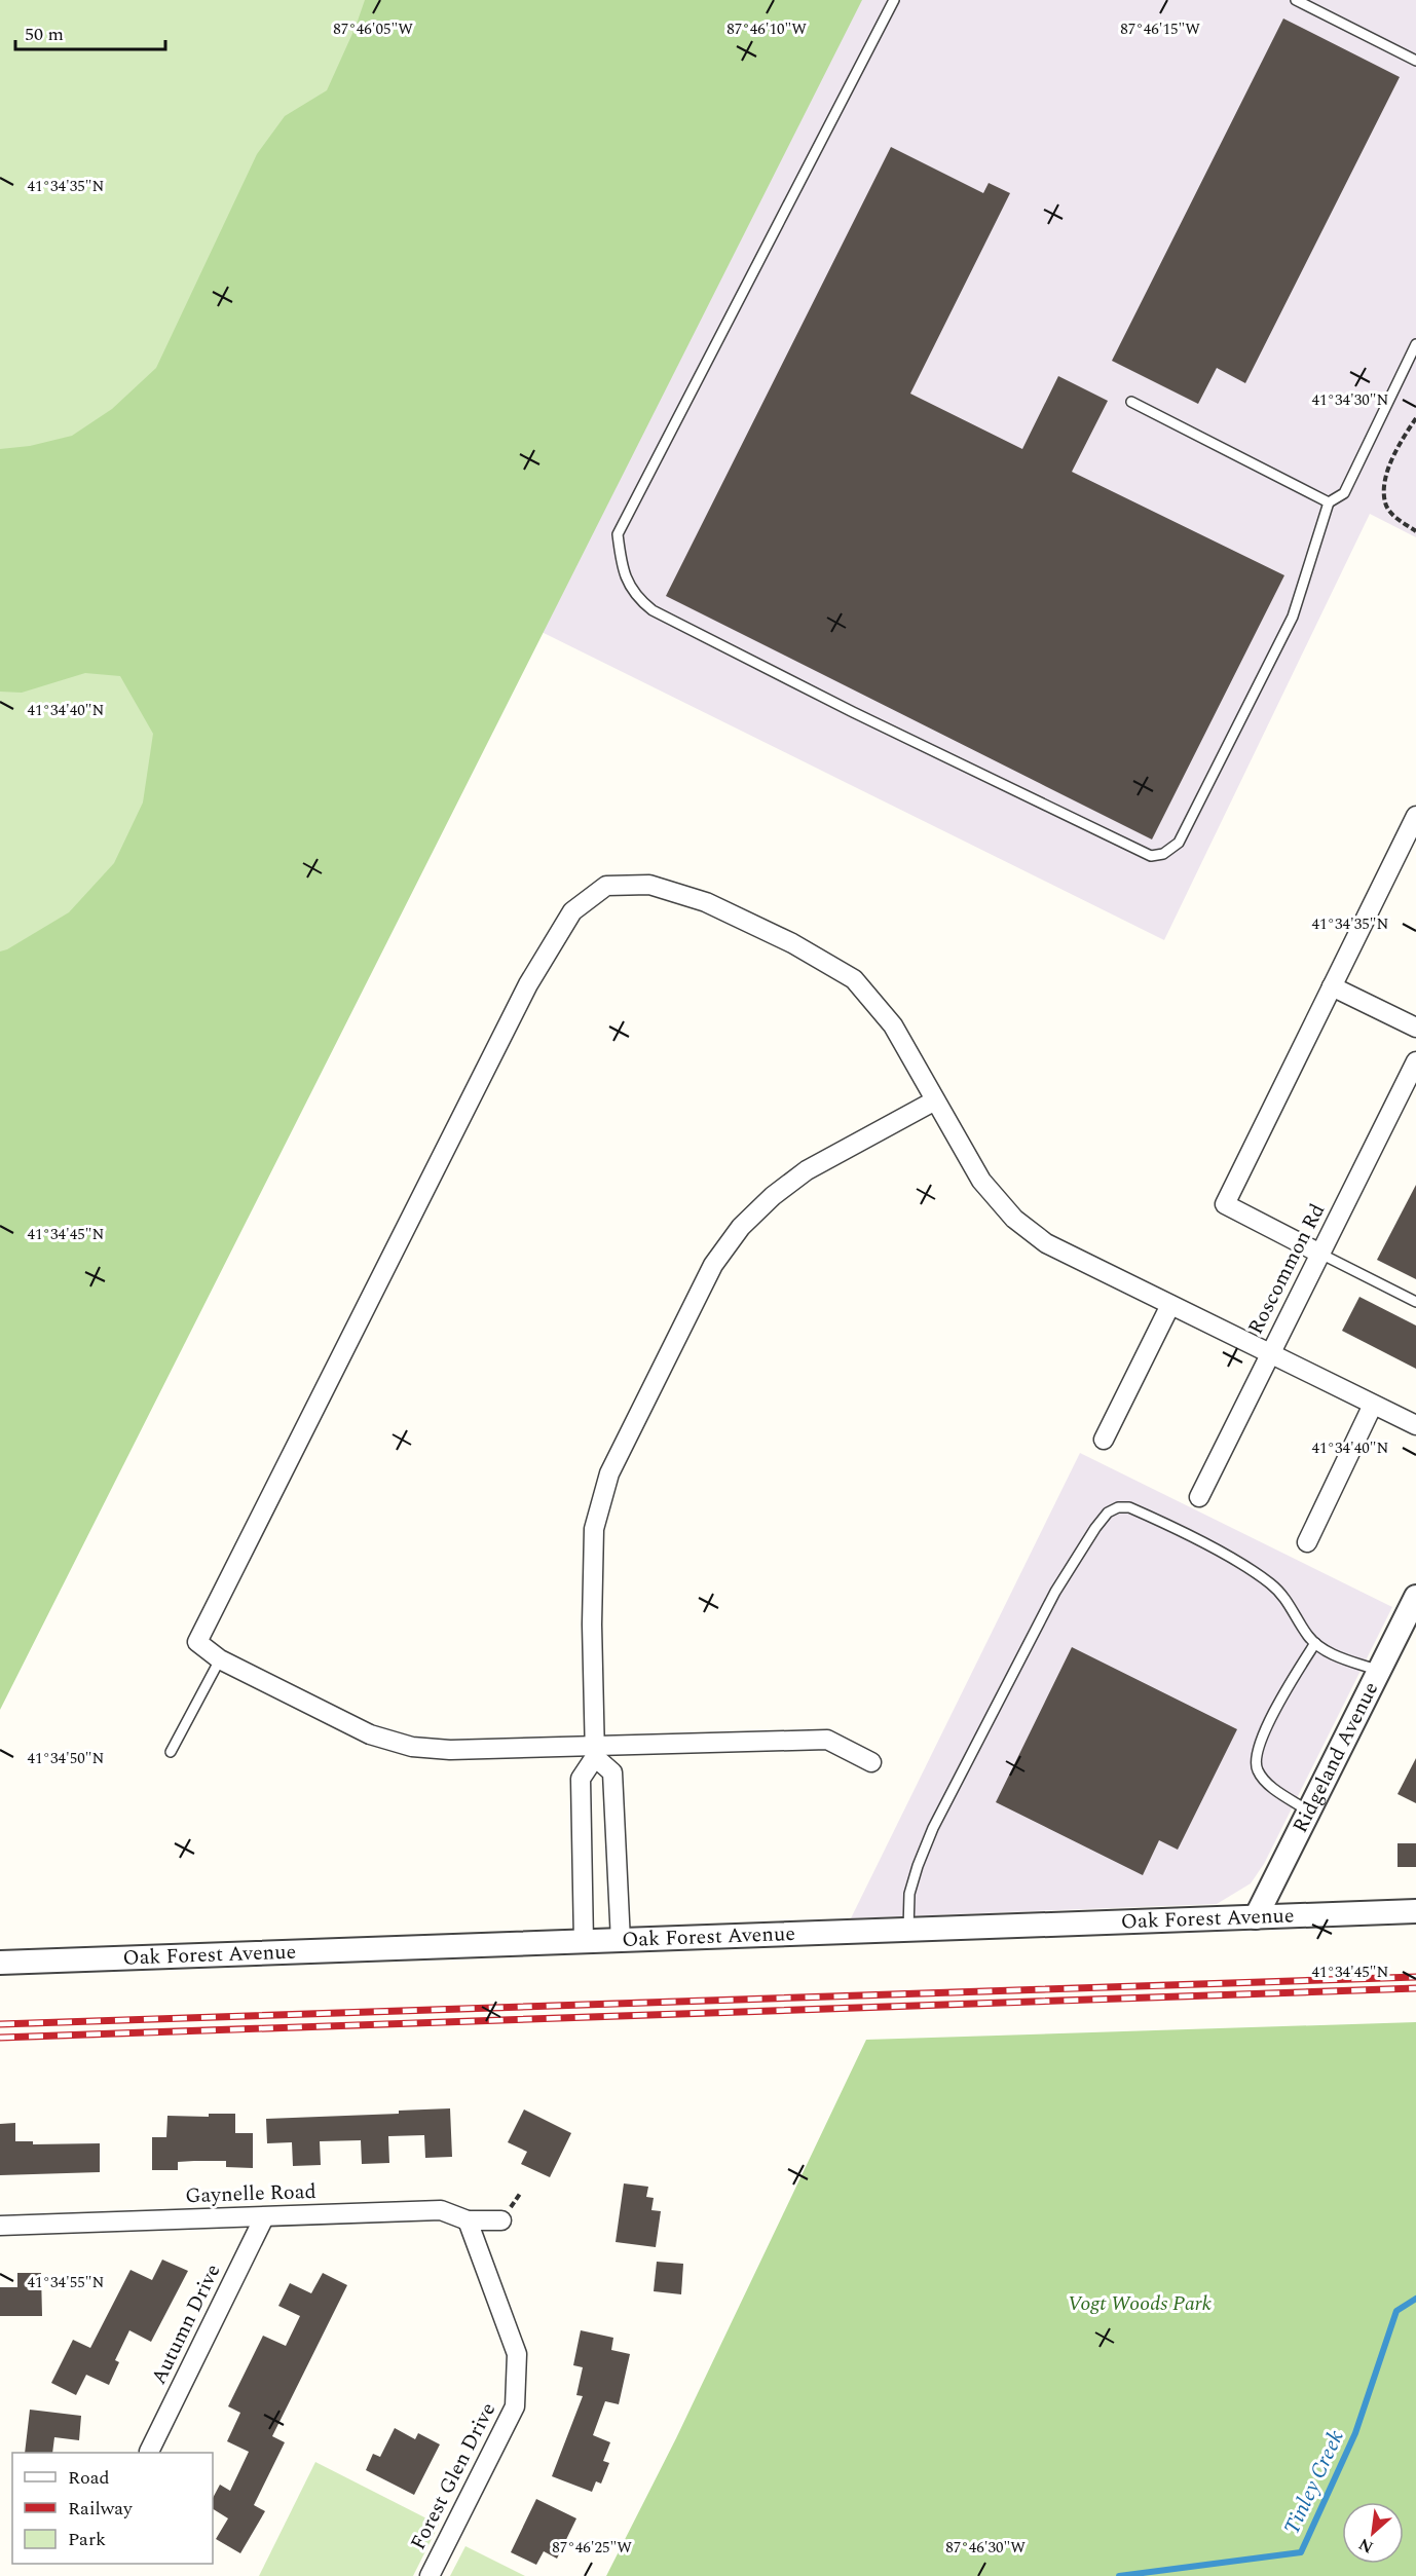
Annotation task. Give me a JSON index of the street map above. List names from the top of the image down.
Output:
{
  "streets": {
    "street": [
      "Roscommon Rd",
      "Ridgeland Avenue",
      "Oak Forest Avenue",
      "Gaynelle Road",
      "Autumn Drive",
      "Forest Glen Drive"
    ]
  },
  "crossings": [
    ["Ridgeland Avenue", "Oak Forest Avenue"],
    ["Gaynelle Road", "Autumn Drive"],
    ["Gaynelle Road", "Forest Glen Drive"]
  ],
  "water": ["Tinley Creek"],
  "parks": ["Vogt Woods Park"],
  "legend": ["Road", "Railway", "Park"],
  "scale_bar": "50 m",
  "north": "bottom left",
  "coordinates": [
    "87°46'05\"W",
    "87°46'10\"W",
    "87°46'15\"W",
    "41°34'35\"N",
    "41°34'30\"N",
    "41°34'40\"N",
    "41°34'45\"N",
    "41°34'50\"N",
    "41°34'55\"N",
    "87°46'25\"W",
    "87°46'30\"W"
  ]
}
